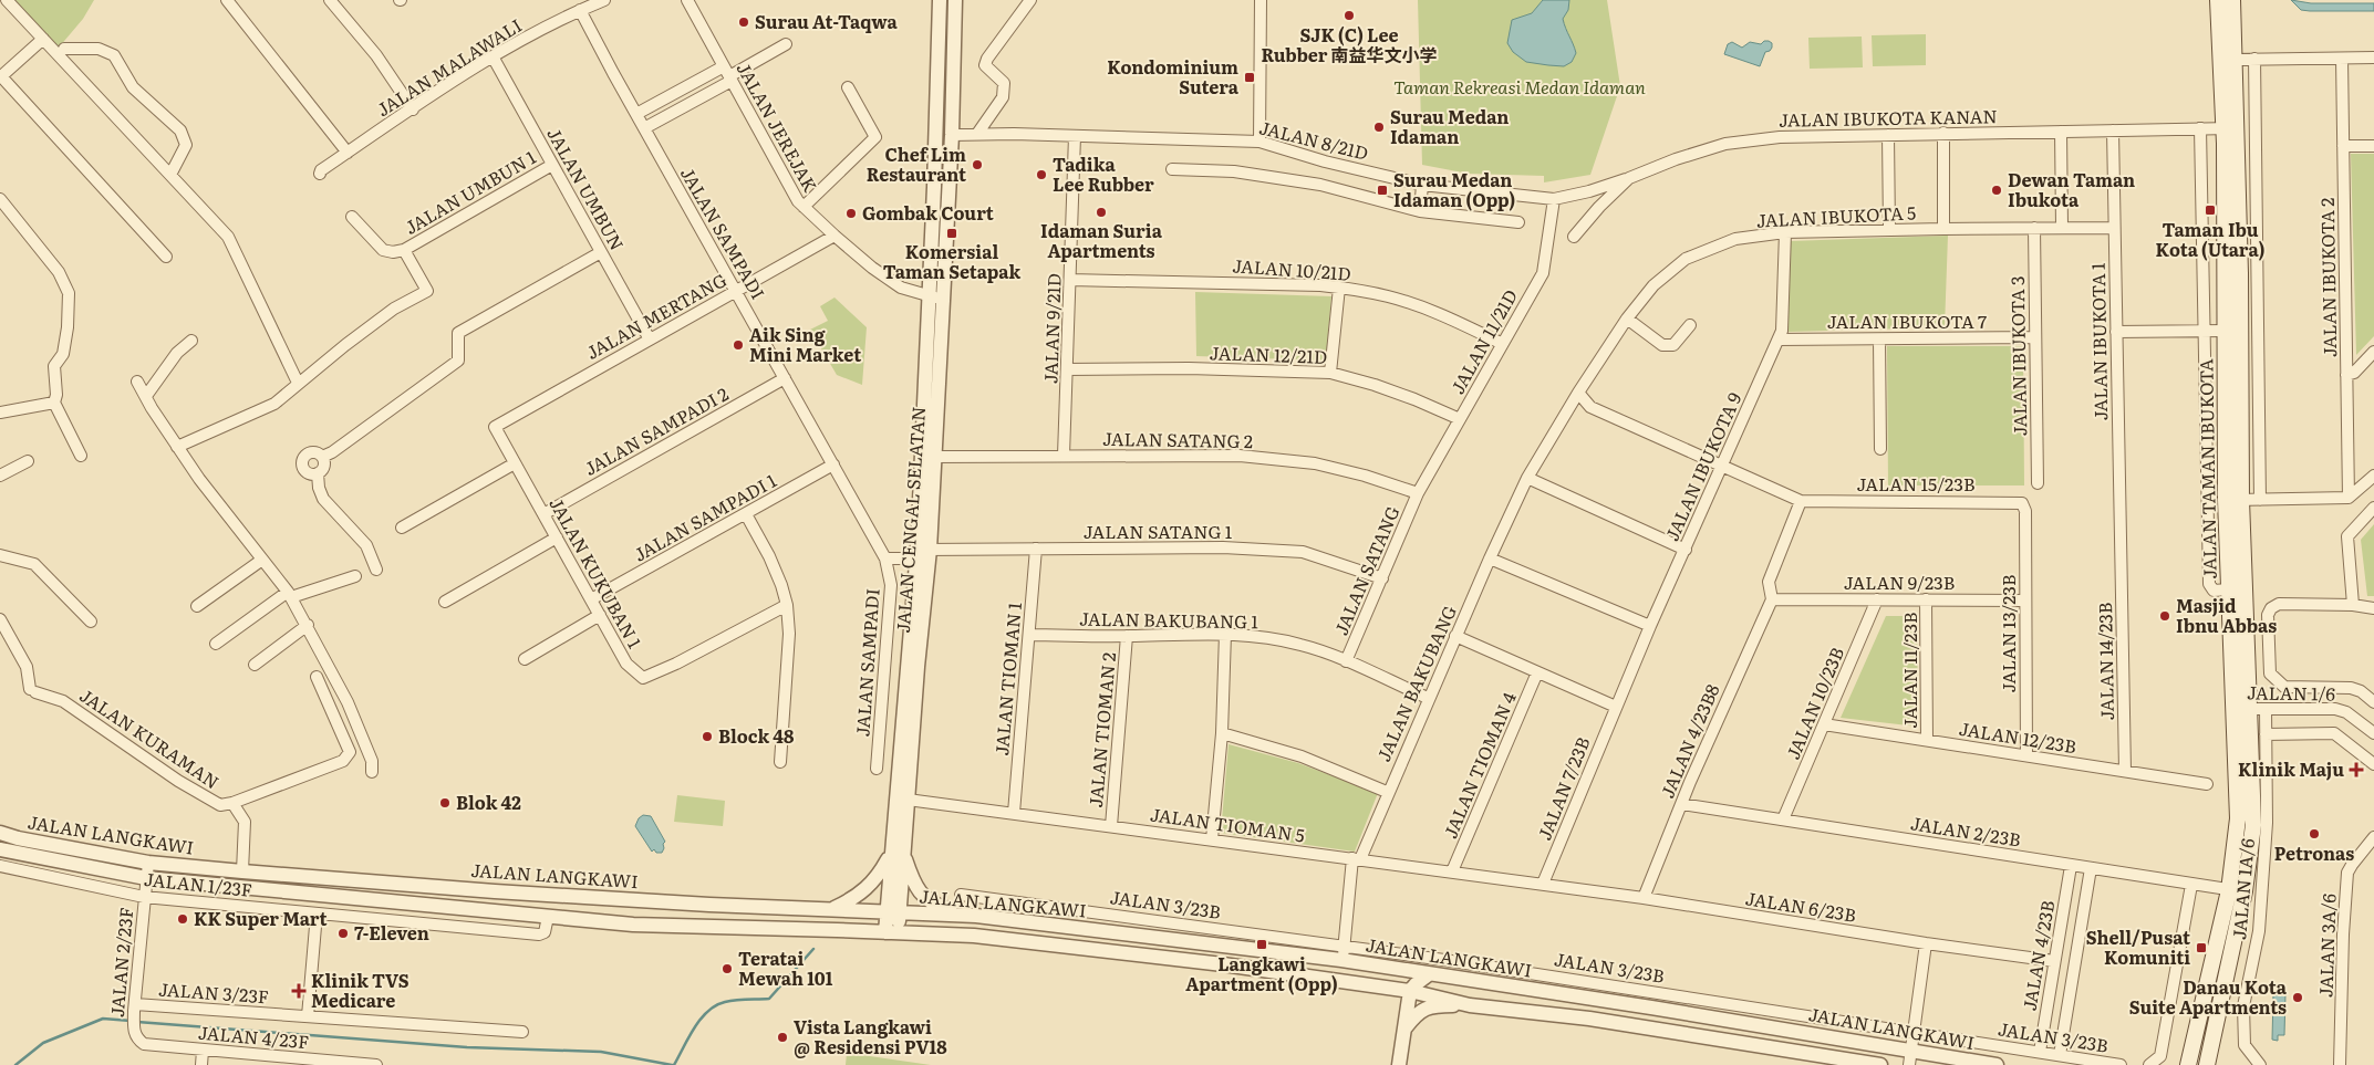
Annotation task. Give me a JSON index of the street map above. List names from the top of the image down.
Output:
{
  "streets": {
    "main road": ["JALAN TAMAN IBUKOTA"],
    "street": [
      "JALAN MALAWALI",
      "JALAN IBUKOTA KANAN",
      "JALAN JEREJAK",
      "JALAN 8/21D",
      "JALAN UMBUN",
      "JALAN UMBUN 1",
      "JALAN IBUKOTA 5",
      "JALAN SAMPADI",
      "JALAN 10/21D",
      "JALAN IBUKOTA 2",
      "JALAN MERTANG",
      "JALAN IBUKOTA 7",
      "JALAN 9/21D",
      "JALAN 11/21D",
      "JALAN IBUKOTA 1",
      "JALAN 12/21D",
      "JALAN IBUKOTA 3",
      "JALAN SAMPADI 2",
      "JALAN SATANG 2",
      "JALAN IBUKOTA 9",
      "JALAN 15/23B",
      "JALAN SAMPADI 1",
      "JALAN CENGAL SELATAN",
      "JALAN SATANG 1",
      "JALAN SATANG",
      "JALAN KUKUBAN 1",
      "JALAN 9/23B",
      "JALAN BAKUBANG 1",
      "JALAN 13/23B",
      "JALAN 14/23B",
      "JALAN 11/23B",
      "JALAN TIOMAN 1",
      "JALAN BAKUBANG",
      "JALAN 1/6",
      "JALAN 10/23B",
      "JALAN TIOMAN 2",
      "JALAN 12/23B",
      "JALAN KURAMAN",
      "JALAN 4/23B8",
      "JALAN TIOMAN 4",
      "JALAN 7/23B",
      "JALAN TIOMAN 5",
      "JALAN 2/23B",
      "JALAN LANGKAWI",
      "JALAN 1/23F",
      "JALAN 1A/6",
      "JALAN 3/23B",
      "JALAN 6/23B",
      "JALAN 3A/6",
      "JALAN 4/23B",
      "JALAN 2/23F",
      "JALAN 3/23F",
      "JALAN 4/23F"
    ]
  },
  "crossings": [
    ["JALAN MALAWALI", "JALAN UMBUN"],
    ["JALAN MALAWALI", "JALAN SAMPADI"],
    ["JALAN IBUKOTA KANAN", "JALAN 8/21D"],
    ["JALAN IBUKOTA KANAN", "JALAN IBUKOTA 1"],
    ["JALAN IBUKOTA KANAN", "JALAN TAMAN IBUKOTA"],
    ["JALAN JEREJAK", "JALAN MERTANG"],
    ["JALAN JEREJAK", "JALAN CENGAL SELATAN"],
    ["JALAN 8/21D", "JALAN 9/21D"],
    ["JALAN 8/21D", "JALAN 11/21D"],
    ["JALAN 8/21D", "JALAN CENGAL SELATAN"],
    ["JALAN UMBUN", "JALAN UMBUN 1"],
    ["JALAN UMBUN", "JALAN MERTANG"],
    ["JALAN IBUKOTA 5", "JALAN IBUKOTA 1"],
    ["JALAN IBUKOTA 5", "JALAN IBUKOTA 3"],
    ["JALAN IBUKOTA 5", "JALAN IBUKOTA 9"],
    ["JALAN IBUKOTA 5", "JALAN BAKUBANG"],
    ["JALAN SAMPADI", "JALAN MERTANG"],
    ["JALAN SAMPADI", "JALAN SAMPADI 2"],
    ["JALAN SAMPADI", "JALAN SAMPADI 1"],
    ["JALAN 10/21D", "JALAN 9/21D"],
    ["JALAN 10/21D", "JALAN 11/21D"],
    ["JALAN MERTANG", "JALAN KUKUBAN 1"],
    ["JALAN IBUKOTA 7", "JALAN IBUKOTA 3"],
    ["JALAN IBUKOTA 7", "JALAN IBUKOTA 9"],
    ["JALAN 9/21D", "JALAN 12/21D"],
    ["JALAN 9/21D", "JALAN SATANG 2"],
    ["JALAN 11/21D", "JALAN 12/21D"],
    ["JALAN 11/21D", "JALAN SATANG 2"],
    ["JALAN 11/21D", "JALAN SATANG"],
    ["JALAN IBUKOTA 1", "JALAN 14/23B"],
    ["JALAN SAMPADI 2", "JALAN KUKUBAN 1"],
    ["JALAN SATANG 2", "JALAN CENGAL SELATAN"],
    ["JALAN SATANG 2", "JALAN SATANG"],
    ["JALAN IBUKOTA 9", "JALAN 7/23B"],
    ["JALAN TAMAN IBUKOTA", "JALAN 1/6"],
    ["JALAN TAMAN IBUKOTA", "JALAN 2/23B"],
    ["JALAN 15/23B", "JALAN 13/23B"],
    ["JALAN SAMPADI 1", "JALAN KUKUBAN 1"],
    ["JALAN CENGAL SELATAN", "JALAN SATANG 1"],
    ["JALAN CENGAL SELATAN", "JALAN TIOMAN 5"],
    ["JALAN CENGAL SELATAN", "JALAN LANGKAWI"],
    ["JALAN SATANG 1", "JALAN SATANG"],
    ["JALAN SATANG 1", "JALAN TIOMAN 1"],
    ["JALAN SATANG", "JALAN BAKUBANG 1"],
    ["JALAN 9/23B", "JALAN 13/23B"],
    ["JALAN 9/23B", "JALAN 11/23B"],
    ["JALAN 9/23B", "JALAN 10/23B"],
    ["JALAN 9/23B", "JALAN 4/23B8"],
    ["JALAN BAKUBANG 1", "JALAN TIOMAN 1"],
    ["JALAN BAKUBANG 1", "JALAN BAKUBANG"],
    ["JALAN BAKUBANG 1", "JALAN TIOMAN 2"],
    ["JALAN 13/23B", "JALAN 12/23B"],
    ["JALAN 14/23B", "JALAN 12/23B"],
    ["JALAN 11/23B", "JALAN 12/23B"],
    ["JALAN TIOMAN 1", "JALAN TIOMAN 5"],
    ["JALAN BAKUBANG", "JALAN TIOMAN 5"],
    ["JALAN BAKUBANG", "JALAN LANGKAWI"],
    ["JALAN BAKUBANG", "JALAN 3/23B"],
    ["JALAN 1/6", "JALAN 1A/6"],
    ["JALAN 10/23B", "JALAN 12/23B"],
    ["JALAN 10/23B", "JALAN 2/23B"],
    ["JALAN TIOMAN 2", "JALAN TIOMAN 5"],
    ["JALAN 4/23B8", "JALAN 2/23B"],
    ["JALAN 4/23B8", "JALAN 6/23B"],
    ["JALAN TIOMAN 4", "JALAN TIOMAN 5"],
    ["JALAN 7/23B", "JALAN TIOMAN 5"],
    ["JALAN 7/23B", "JALAN 6/23B"],
    ["JALAN TIOMAN 5", "JALAN 6/23B"],
    ["JALAN 2/23B", "JALAN 4/23B"],
    ["JALAN LANGKAWI", "JALAN 1/23F"],
    ["JALAN LANGKAWI", "JALAN 2/23F"],
    ["JALAN 1/23F", "JALAN 2/23F"],
    ["JALAN 3/23B", "JALAN 4/23B"],
    ["JALAN 6/23B", "JALAN 4/23B"],
    ["JALAN 2/23F", "JALAN 3/23F"],
    ["JALAN 2/23F", "JALAN 4/23F"]
  ],
  "parks": ["Taman Rekreasi Medan Idaman"],
  "places": {
    "other": [
      "SJK (C) Lee Rubber 南益华文小学",
      "Surau At-Taqwa",
      "Surau Medan Idaman",
      "Chef Lim Restaurant",
      "Tadika Lee Rubber",
      "Dewan Taman Ibukota",
      "Idaman Suria Apartments",
      "Gombak Court",
      "Aik Sing Mini Market",
      "Masjid Ibnu Abbas",
      "Block 48",
      "Blok 42",
      "Petronas",
      "KK Super Mart",
      "7-Eleven",
      "Teratai Mewah 101",
      "Danau Kota Suite Apartments",
      "Vista Langkawi @ Residensi PV18"
    ],
    "transit": [
      "Kondominium Sutera",
      "Surau Medan Idaman (Opp)",
      "Taman Ibu Kota (Utara)",
      "Komersial Taman Setapak",
      "Langkawi Apartment (Opp)",
      "Shell/Pusat Komuniti"
    ],
    "health": ["Klinik Maju", "Klinik TVS Medicare"]
  }
}
